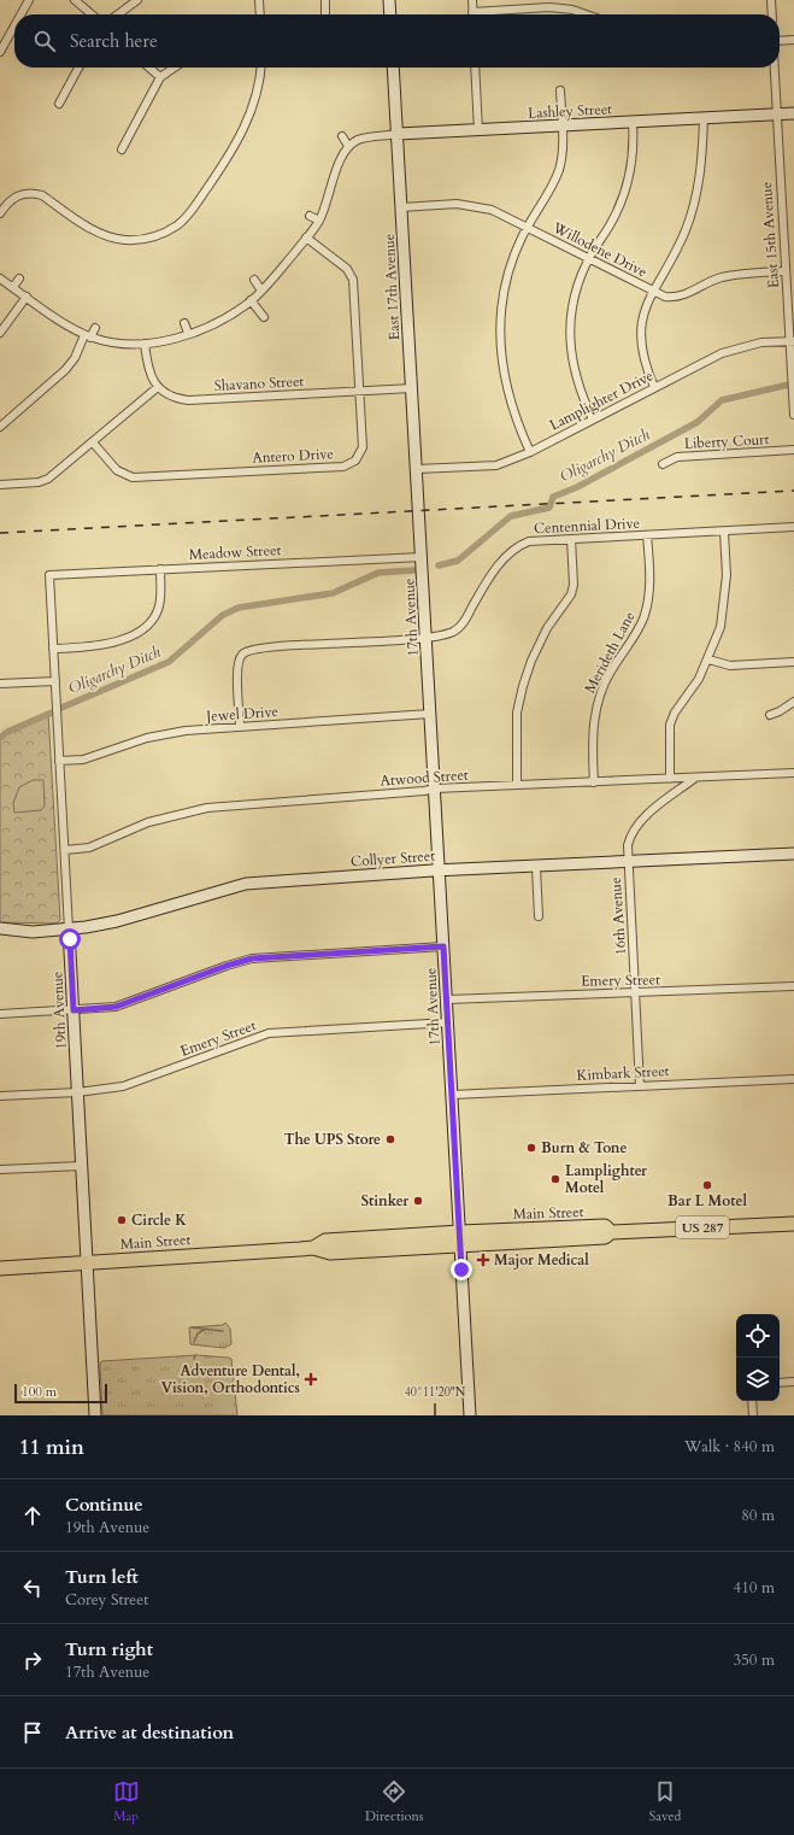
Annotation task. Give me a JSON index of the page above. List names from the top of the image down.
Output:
{
  "streets": {
    "highway": ["Main Street", "US 287"],
    "street": [
      "Lashley Street",
      "East 15th Avenue",
      "Willodene Drive",
      "East 17th Avenue",
      "Shavano Street",
      "Lamplighter Drive",
      "Liberty Court",
      "Antero Drive",
      "Centennial Drive",
      "Meadow Street",
      "17th Avenue",
      "Merideth Lane",
      "Jewel Drive",
      "Atwood Street",
      "Collyer Street",
      "16th Avenue",
      "Emery Street",
      "19th Avenue",
      "Kimbark Street"
    ]
  },
  "crossings": [
    ["Lashley Street", "East 15th Avenue"],
    ["Lashley Street", "East 17th Avenue"],
    ["East 15th Avenue", "Willodene Drive"],
    ["East 15th Avenue", "Lamplighter Drive"],
    ["Willodene Drive", "East 17th Avenue"],
    ["East 17th Avenue", "Shavano Street"],
    ["East 17th Avenue", "Lamplighter Drive"],
    ["East 17th Avenue", "17th Avenue"],
    ["Shavano Street", "Antero Drive"],
    ["Centennial Drive", "17th Avenue"],
    ["Centennial Drive", "Merideth Lane"],
    ["Centennial Drive", "Jewel Drive"],
    ["Meadow Street", "17th Avenue"],
    ["Meadow Street", "19th Avenue"],
    ["17th Avenue", "Jewel Drive"],
    ["17th Avenue", "Atwood Street"],
    ["17th Avenue", "Collyer Street"],
    ["17th Avenue", "Emery Street"],
    ["17th Avenue", "Kimbark Street"],
    ["17th Avenue", "Main Street"],
    ["Merideth Lane", "Atwood Street"],
    ["Jewel Drive", "19th Avenue"],
    ["Atwood Street", "16th Avenue"],
    ["Atwood Street", "19th Avenue"],
    ["Collyer Street", "16th Avenue"],
    ["Collyer Street", "19th Avenue"],
    ["16th Avenue", "Emery Street"],
    ["16th Avenue", "Kimbark Street"],
    ["Emery Street", "19th Avenue"],
    ["19th Avenue", "Main Street"]
  ],
  "water": ["Oligarchy Ditch"],
  "places": {
    "other": [
      "The UPS Store",
      "Burn & Tone",
      "Lamplighter Motel",
      "Bar L Motel",
      "Stinker",
      "Circle K"
    ],
    "health": ["Major Medical", "Adventure Dental, Vision, Orthodontics"]
  },
  "scale_bar": "100 m",
  "page": {
    "search": "Search here",
    "scale": "100 m",
    "heading": ["11 min", "Walk · 840 m"],
    "list": [
      ["Continue", "19th Avenue", "80 m"],
      ["Turn left", "Corey Street", "410 m"],
      ["Turn right", "17th Avenue", "350 m"],
      "Arrive at destination"
    ],
    "nav": ["Map", "Directions", "Saved"]
  },
  "coordinates": ["40°11'20\"N"]
}
